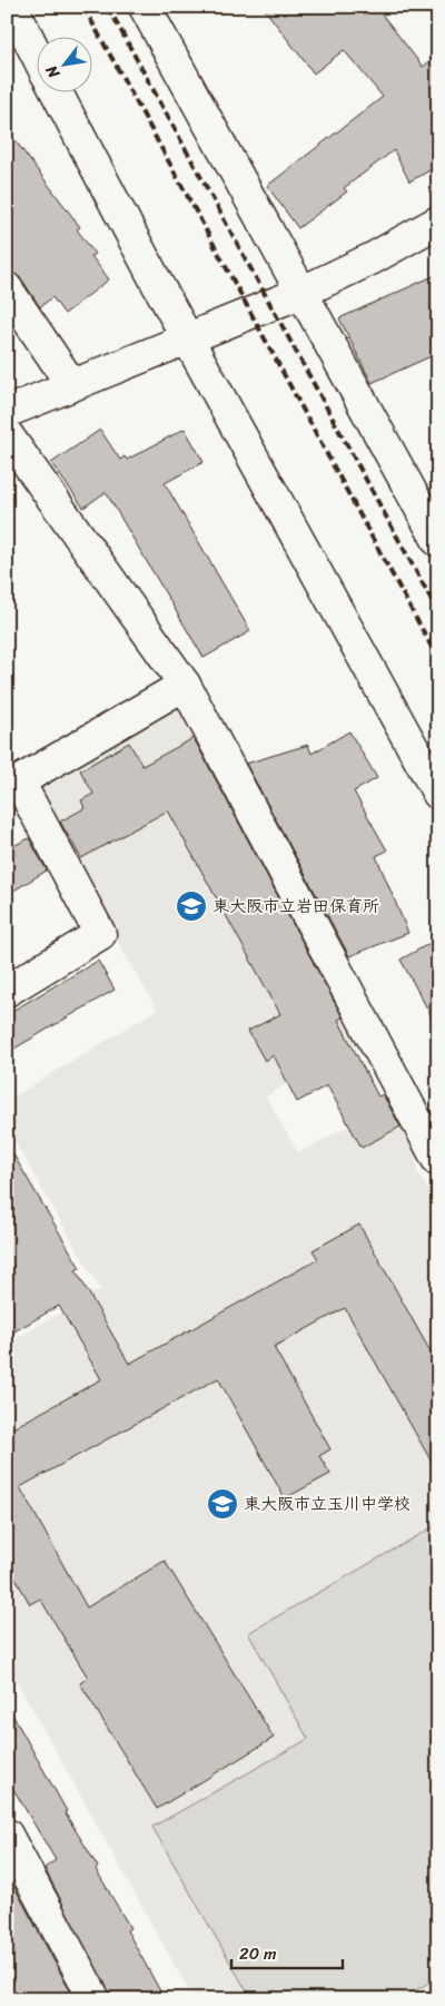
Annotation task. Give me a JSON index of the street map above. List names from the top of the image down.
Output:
{
  "places": {
    "school or university": ["東大阪市立岩田保育所", "東大阪市立玉川中学校"]
  },
  "scale_bar": "20 m",
  "north": "bottom left"
}
